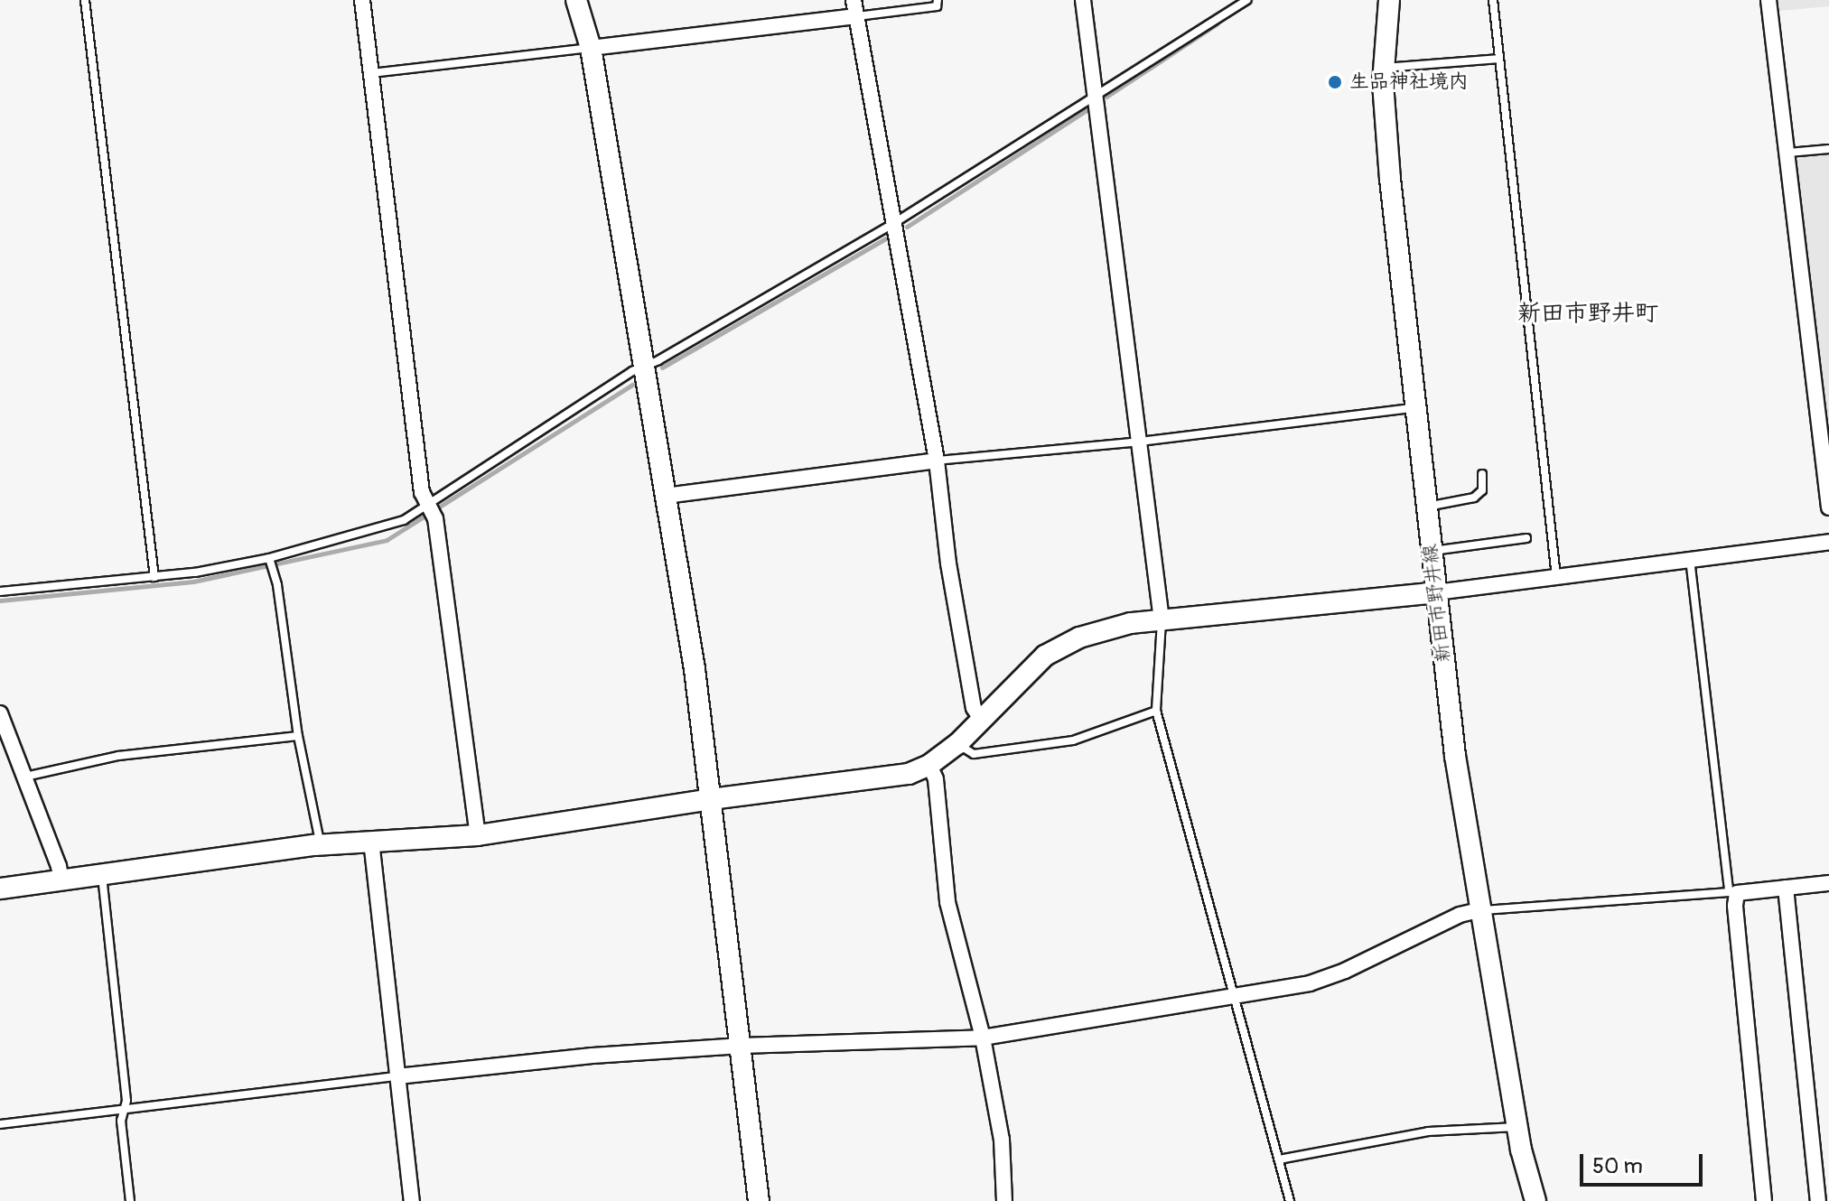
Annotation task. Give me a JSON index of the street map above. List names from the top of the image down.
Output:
{
  "streets": {
    "street": ["新田市野井線"]
  },
  "districts": ["新田市野井町"],
  "places": ["生品神社境内"],
  "scale_bar": "50 m"
}
